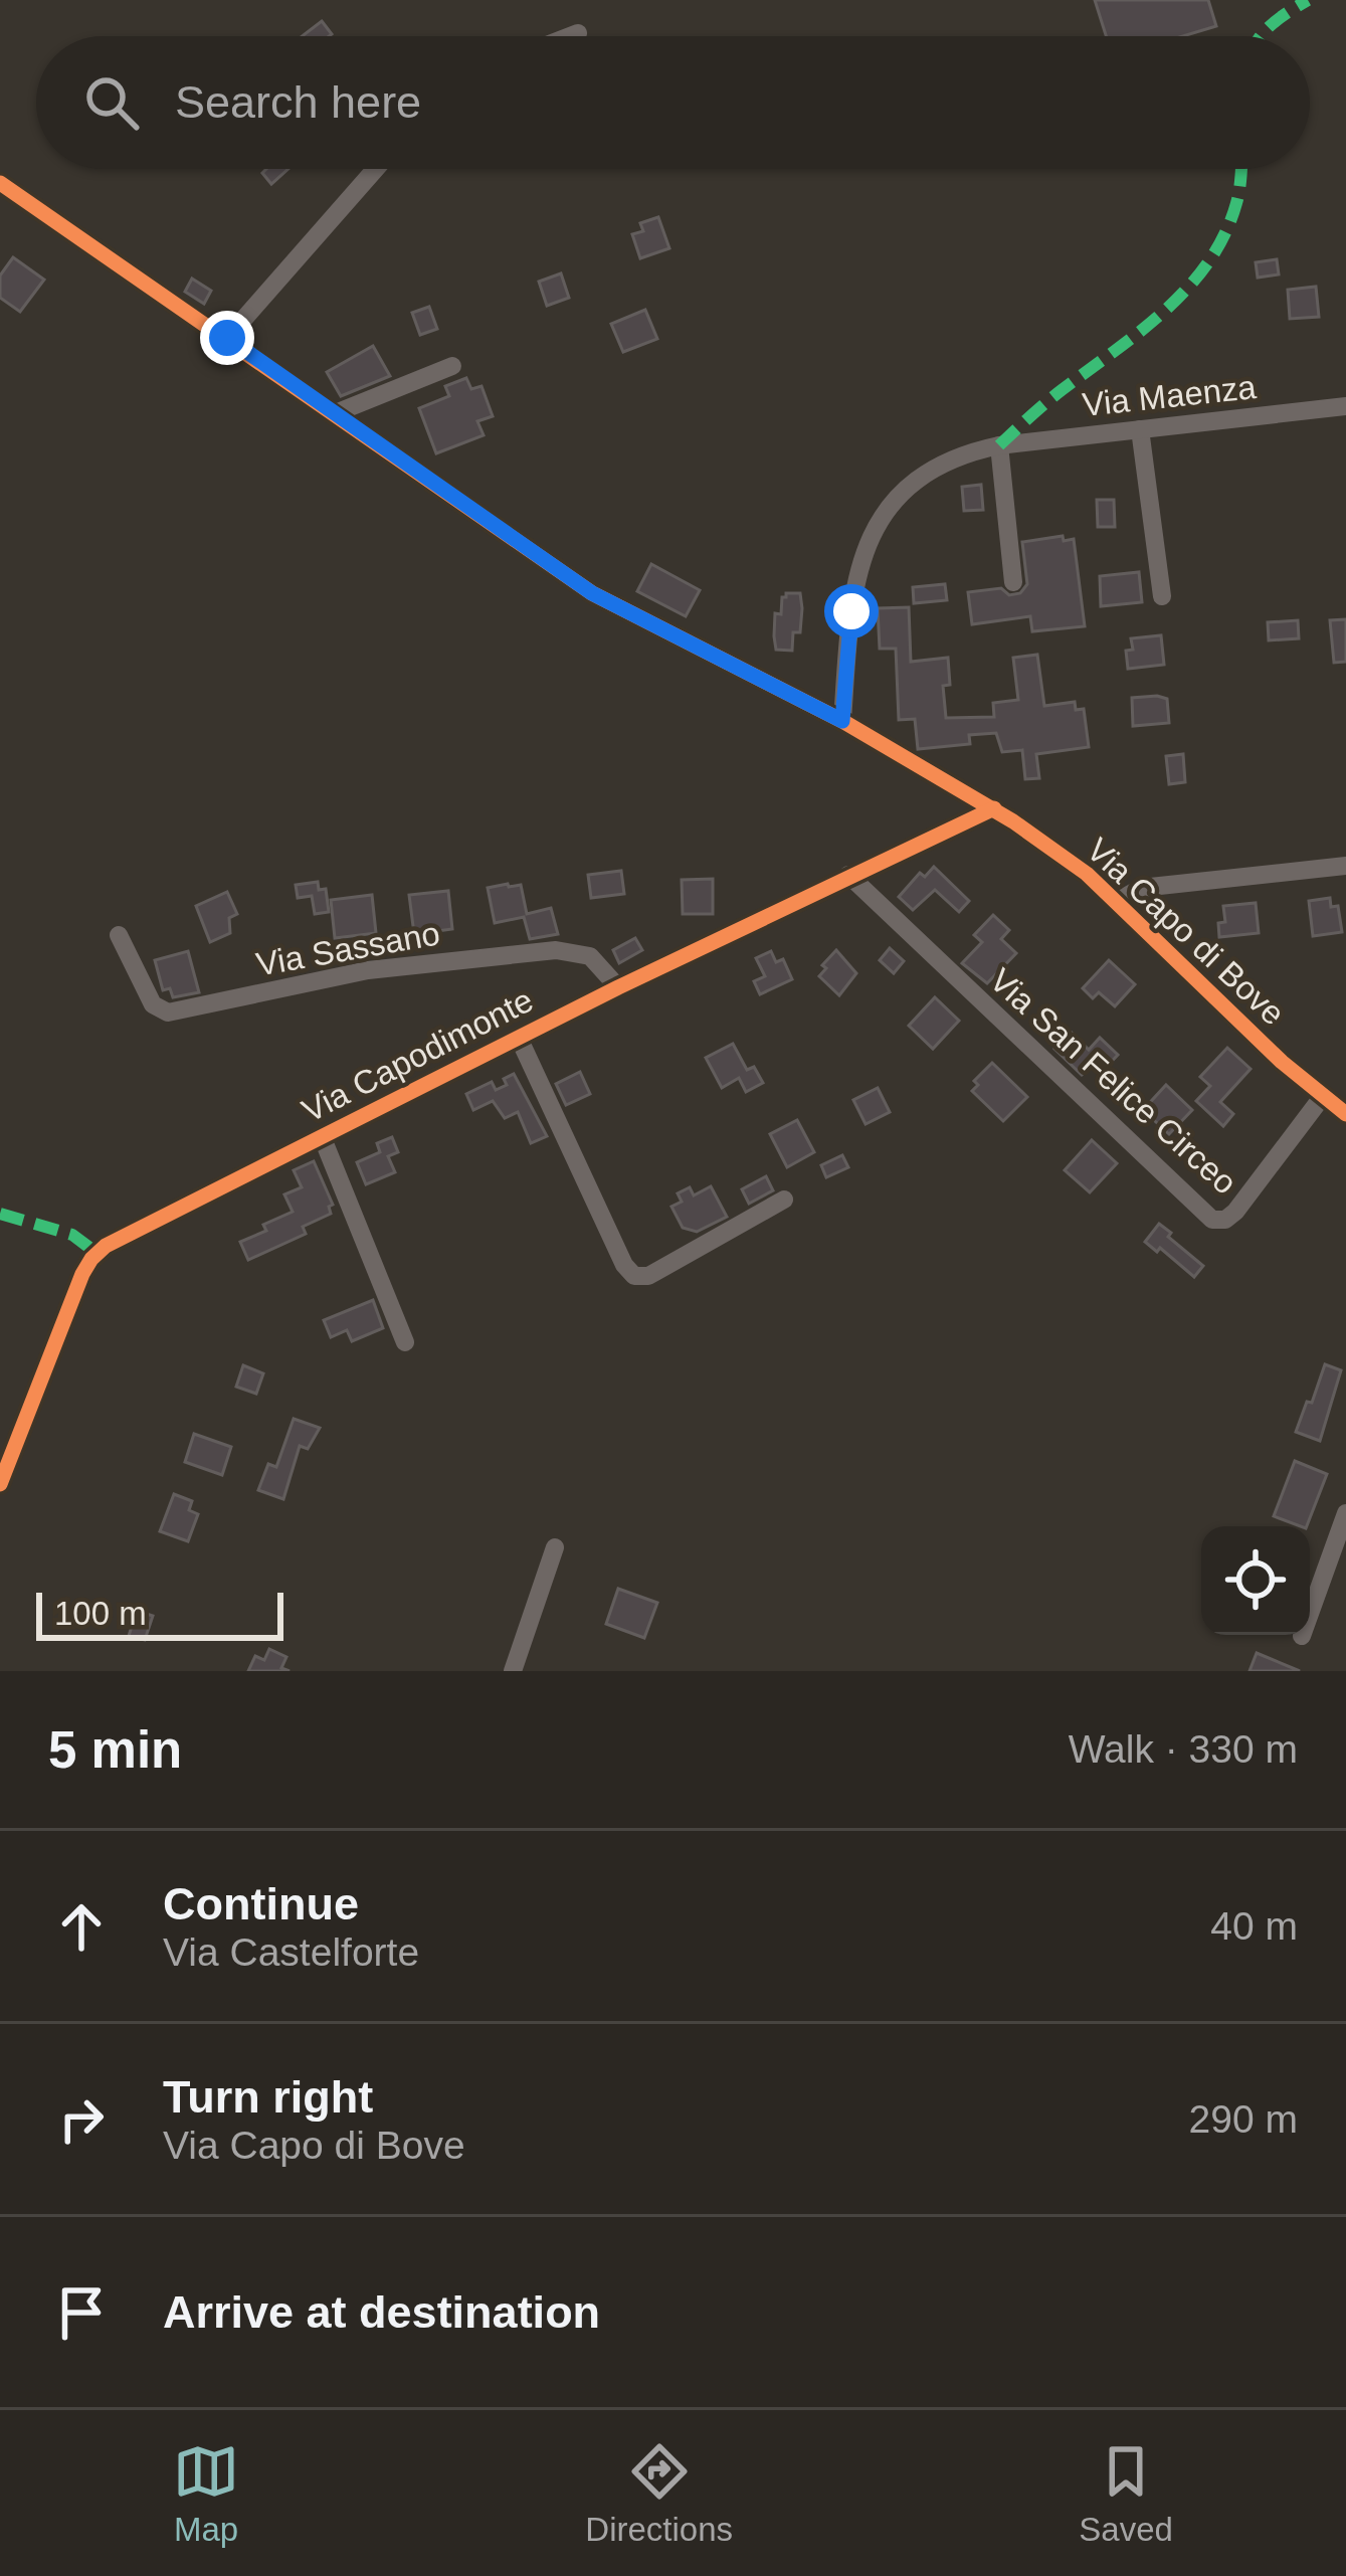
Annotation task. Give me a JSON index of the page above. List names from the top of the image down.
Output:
{
  "streets": {
    "street": [
      "Via Maenza",
      "Via Capo di Bove",
      "Via Sassano",
      "Via Capodimonte",
      "Via San Felice Circeo"
    ]
  },
  "crossings": [
    ["Via Maenza", "Via Capo di Bove"],
    ["Via Capo di Bove", "Via Capodimonte"],
    ["Via Capo di Bove", "Via San Felice Circeo"],
    ["Via Sassano", "Via Capodimonte"],
    ["Via Capodimonte", "Via San Felice Circeo"]
  ],
  "scale_bar": "100 m",
  "page": {
    "search": "Search here",
    "scale": "100 m",
    "heading": ["5 min", "Walk · 330 m"],
    "list": [
      ["Continue", "Via Castelforte", "40 m"],
      ["Turn right", "Via Capo di Bove", "290 m"],
      "Arrive at destination"
    ],
    "nav": ["Map", "Directions", "Saved"]
  }
}
